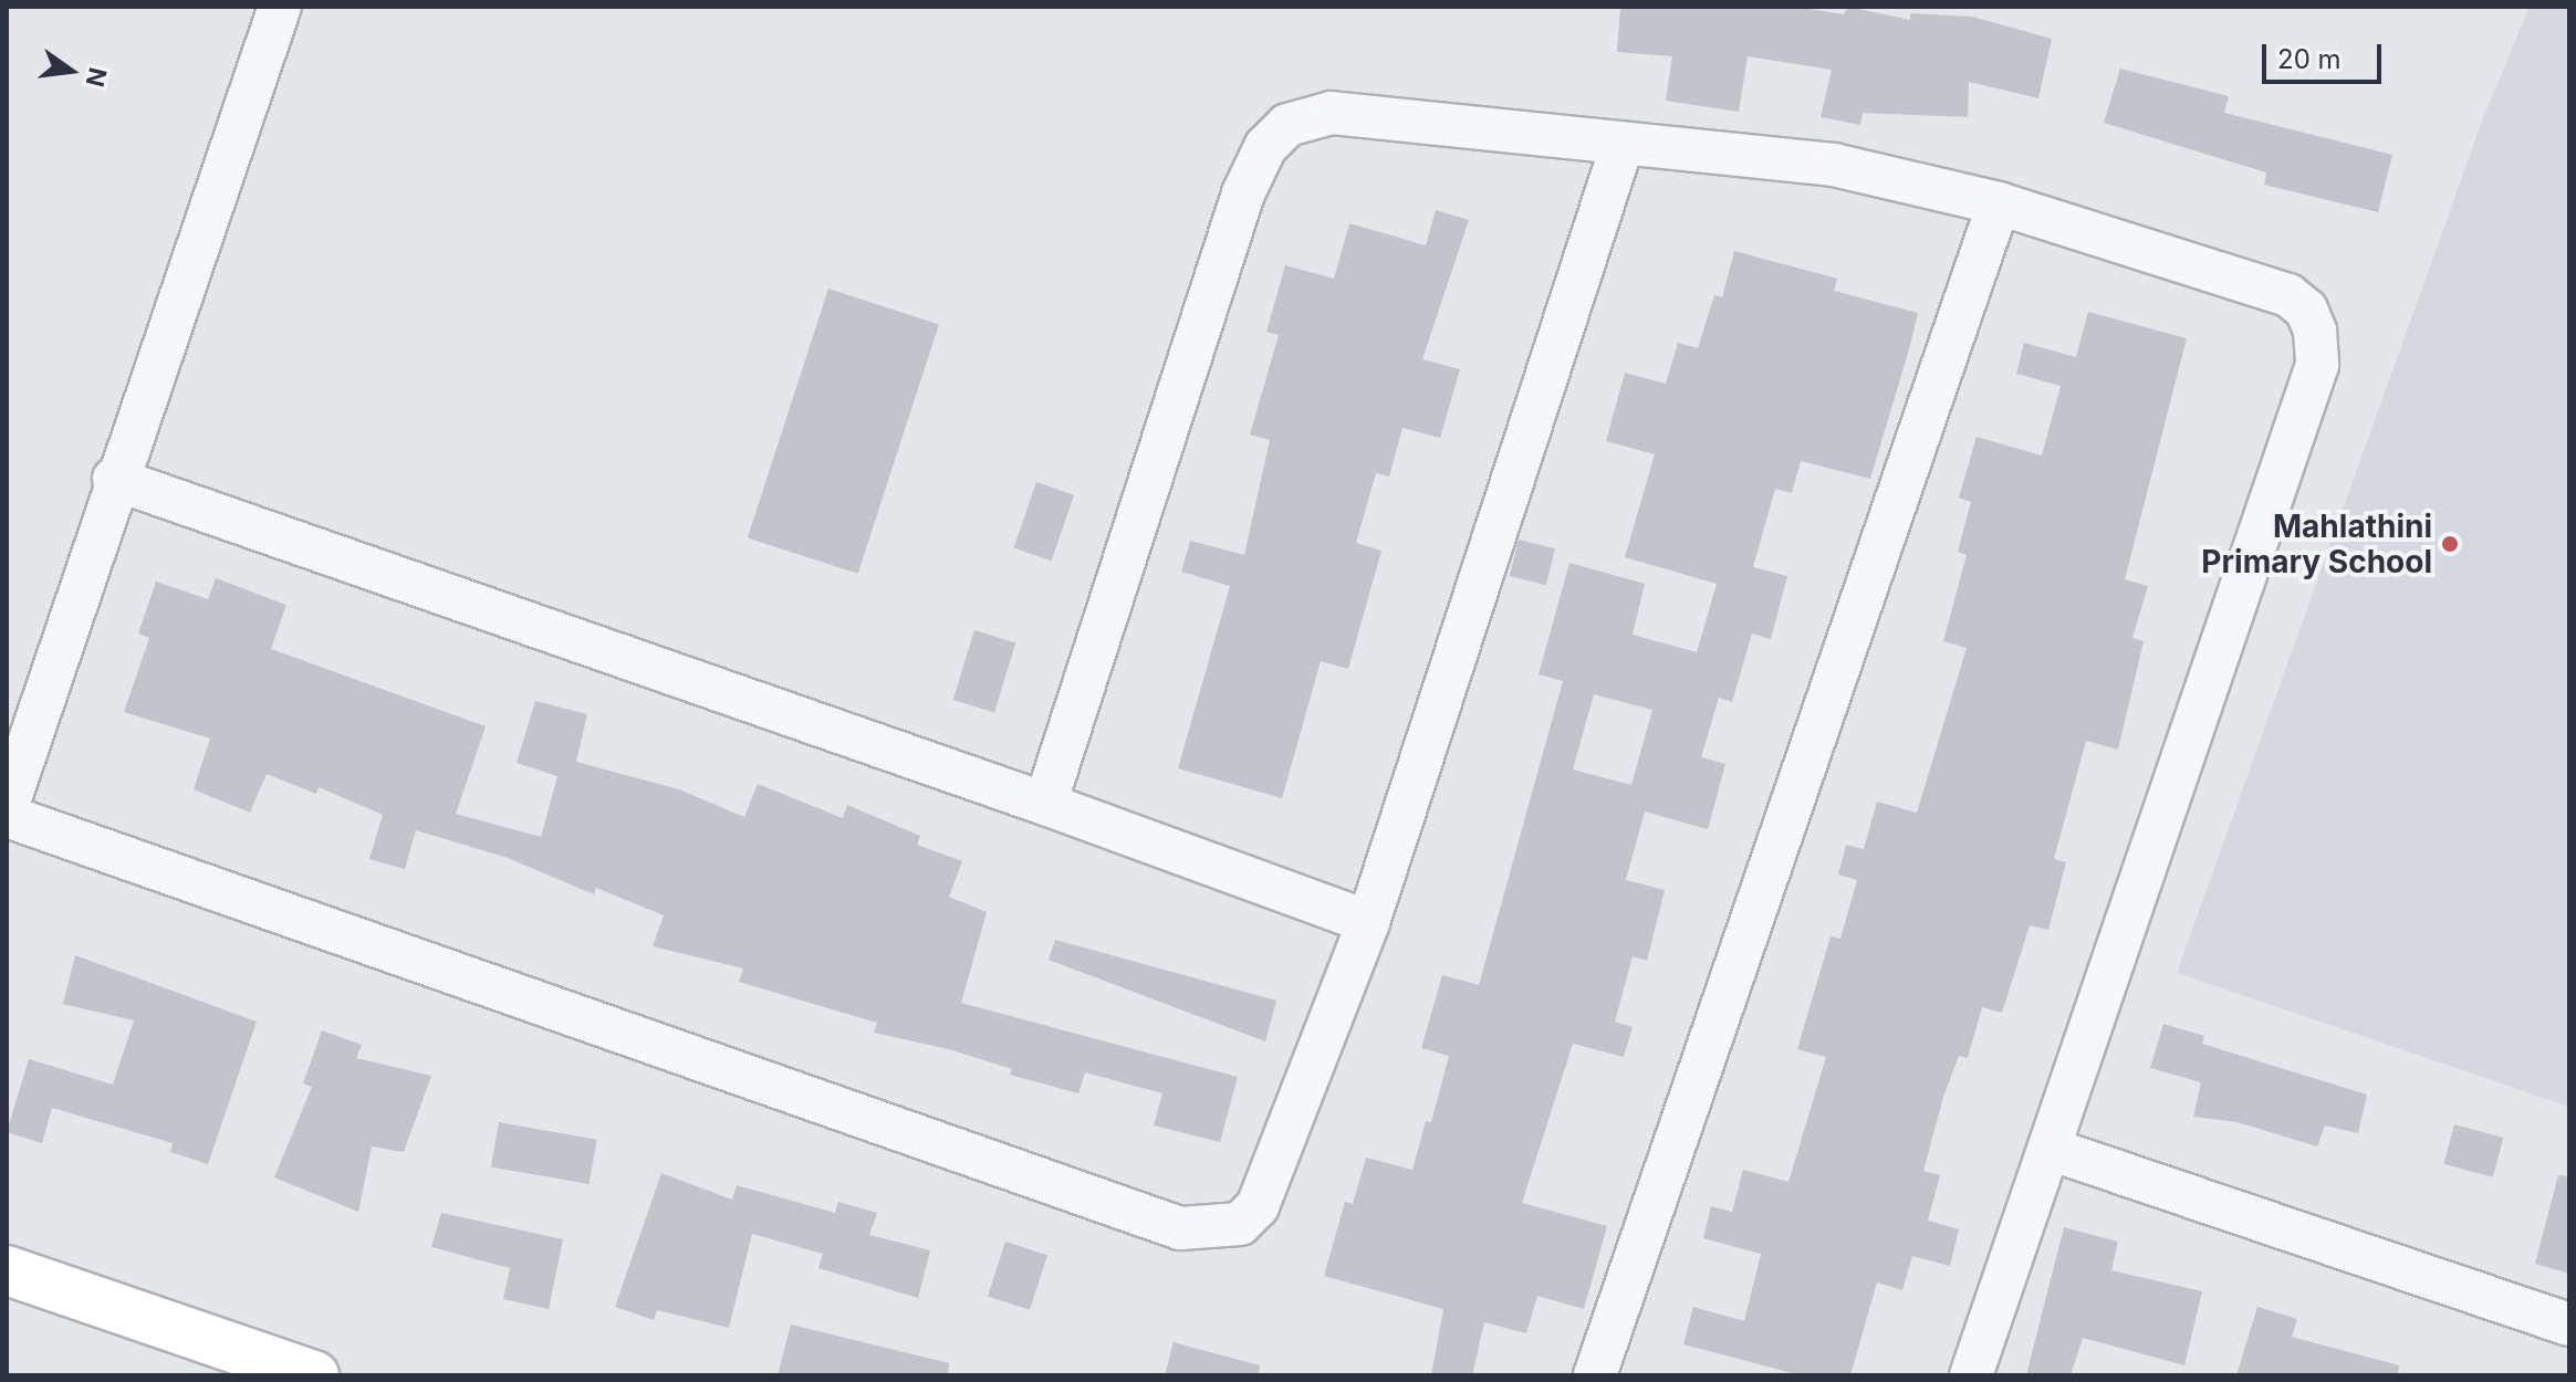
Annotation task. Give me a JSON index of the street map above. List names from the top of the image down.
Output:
{
  "places": ["Mahlathini Primary School"],
  "scale_bar": "20 m",
  "north": "right"
}
